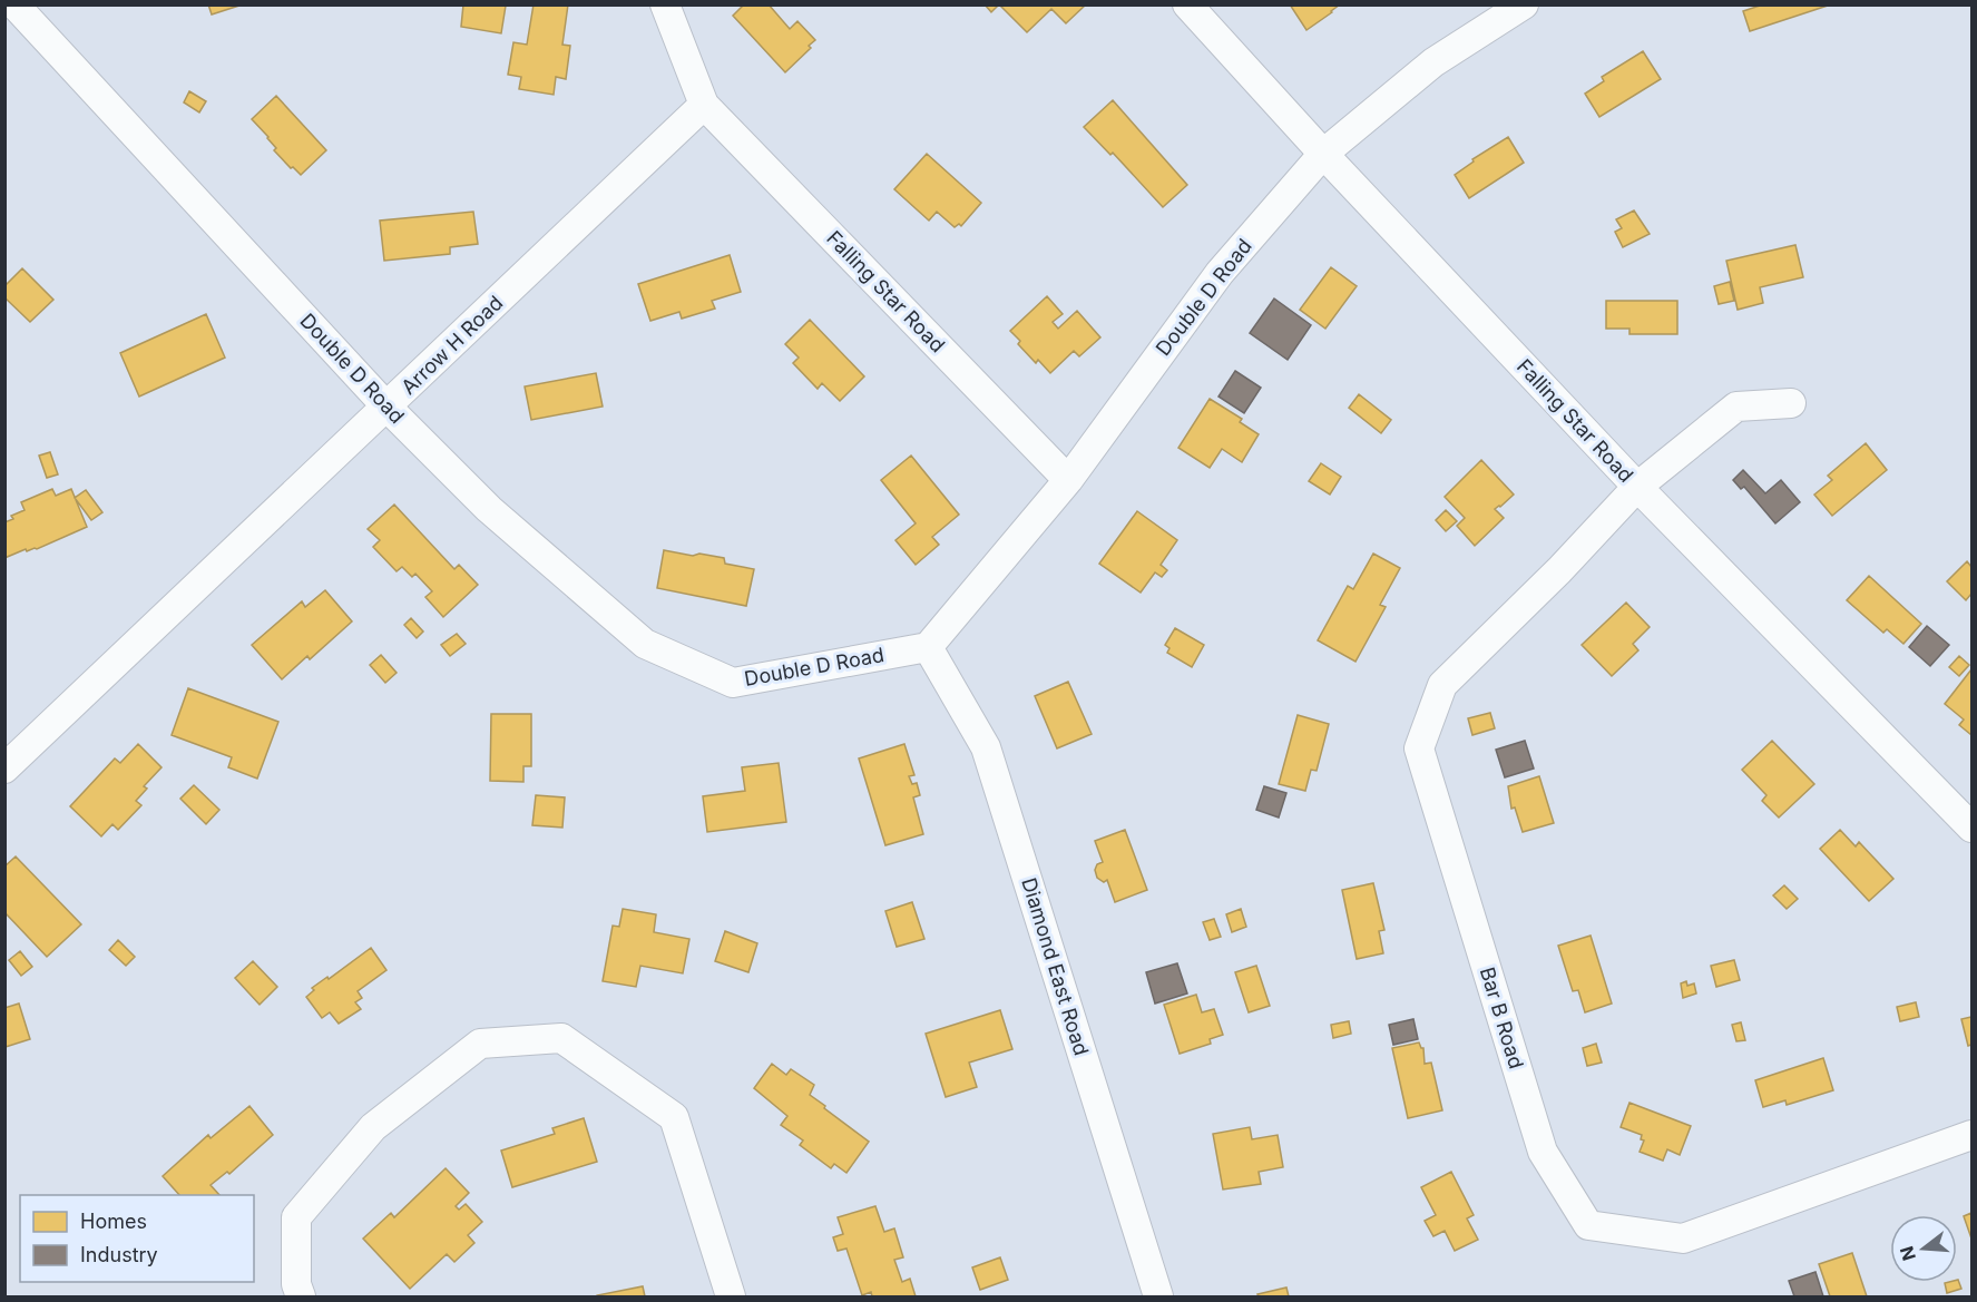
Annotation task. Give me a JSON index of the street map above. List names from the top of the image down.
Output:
{
  "streets": {
    "street": [
      "Falling Star Road",
      "Double D Road",
      "Arrow H Road",
      "Diamond East Road",
      "Bar B Road"
    ]
  },
  "crossings": [
    ["Falling Star Road", "Double D Road"],
    ["Falling Star Road", "Arrow H Road"],
    ["Falling Star Road", "Bar B Road"],
    ["Double D Road", "Arrow H Road"],
    ["Double D Road", "Diamond East Road"]
  ],
  "legend": ["Homes", "Industry"],
  "north": "left"
}
